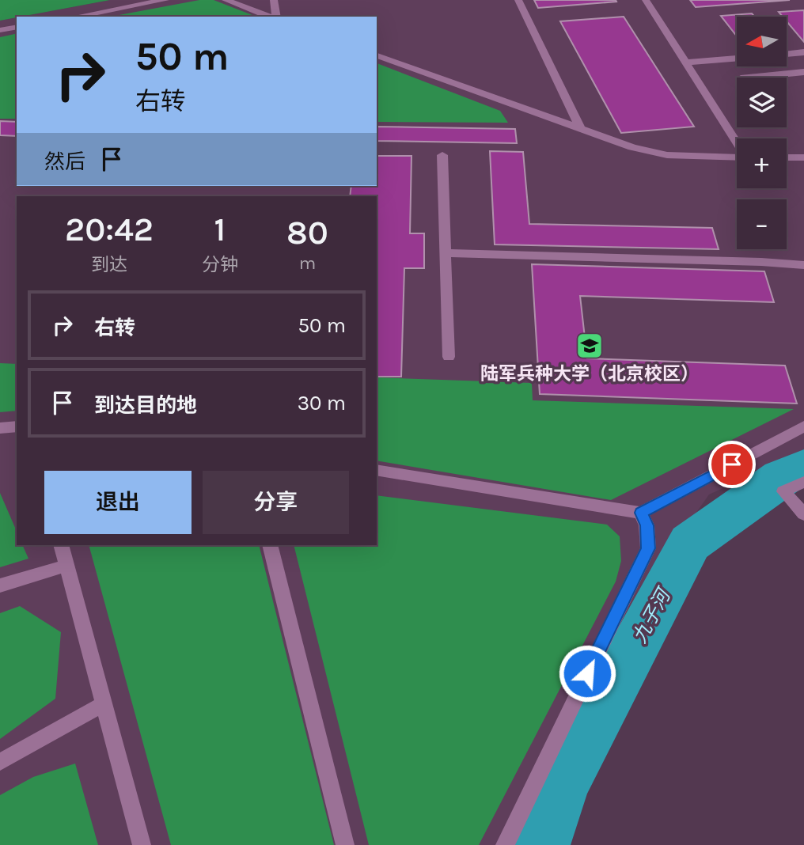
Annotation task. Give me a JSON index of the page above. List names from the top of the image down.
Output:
{
  "water": ["九子河"],
  "places": {
    "school or university": ["陆军兵种大学（北京校区）"]
  },
  "north": "left",
  "page": {
    "map_buttons": ["+", "−"],
    "turn": ["50 m", "右转"],
    "then": "然后",
    "eta": [
      "20:42",
      "到达",
      "1",
      "分钟",
      "80",
      "m"
    ],
    "list": [
      {
        "name": "右转",
        "value": "50 m"
      },
      {
        "name": "到达目的地",
        "value": "30 m"
      }
    ],
    "buttons": ["退出", "分享"]
  }
}
